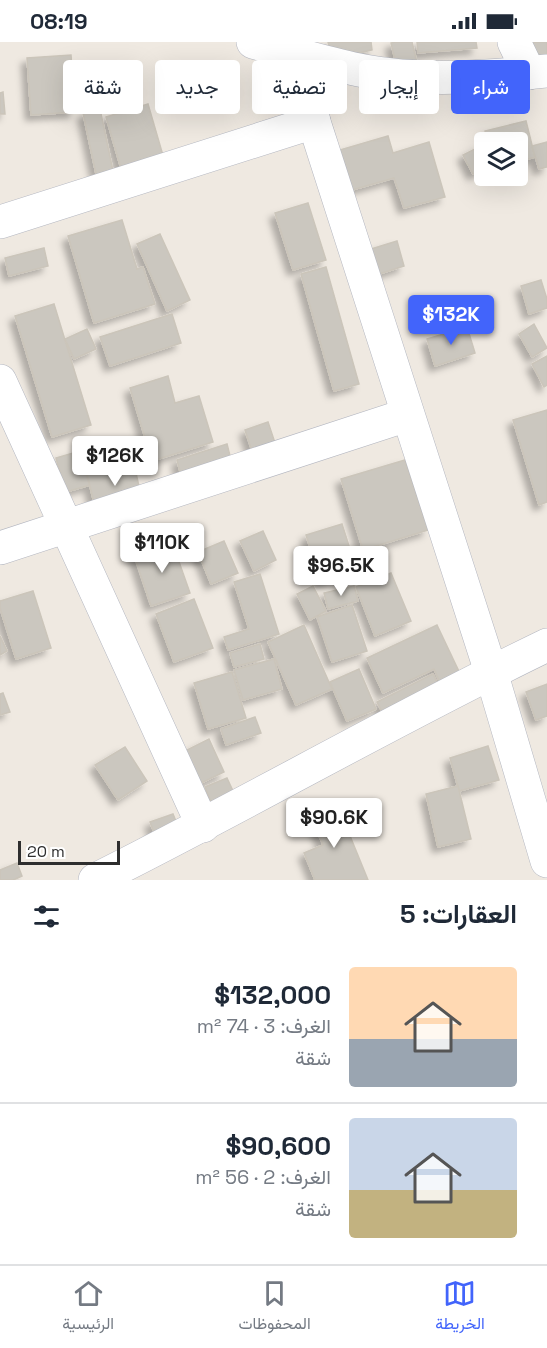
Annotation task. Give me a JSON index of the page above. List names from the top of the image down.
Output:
{
  "scale_bar": "20 m",
  "page": {
    "status": "08:19",
    "chip": [
      "شراء",
      "إيجار",
      "تصفية",
      "جديد",
      "شقة"
    ],
    "price": [
      "$132K",
      "$126K",
      "$110K",
      "$96.5K",
      "$90.6K"
    ],
    "scale": "20 m",
    "heading": "العقارات: 5",
    "list": [
      {
        "name": "$132,000",
        "note": "الغرف: 3 · 74 m² · شقة"
      },
      {
        "name": "$90,600",
        "note": "الغرف: 2 · 56 m² · شقة"
      }
    ],
    "tabs": ["الخريطة", "المحفوظات", "الرئيسية"]
  }
}
